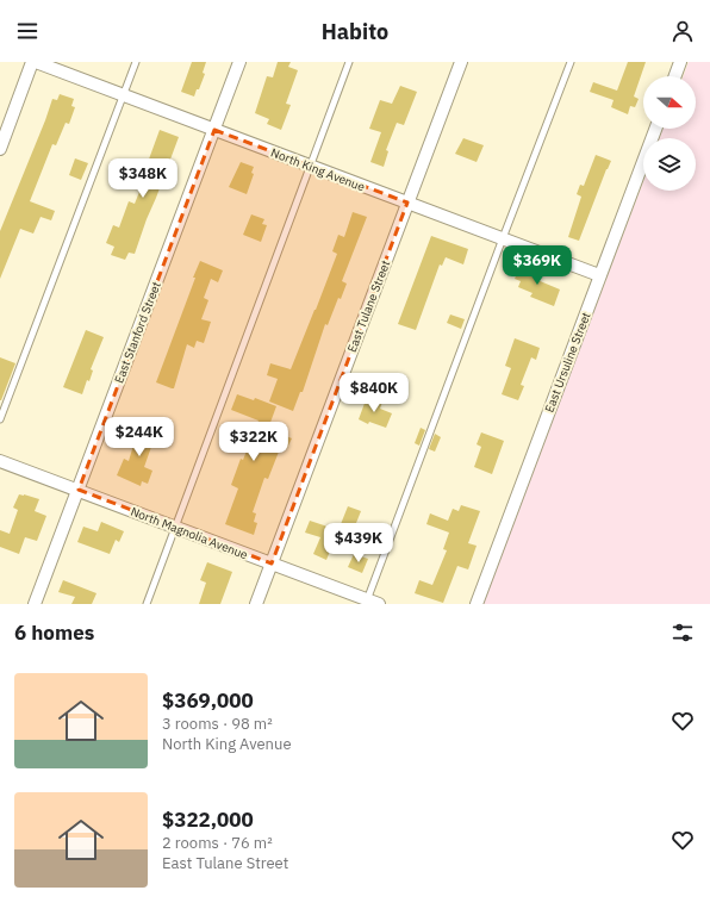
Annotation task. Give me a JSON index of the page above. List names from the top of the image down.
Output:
{
  "streets": {
    "street": [
      "North King Avenue",
      "East Tulane Street",
      "East Stanford Street",
      "East Ursuline Street",
      "North Magnolia Avenue"
    ]
  },
  "crossings": [
    ["North King Avenue", "East Tulane Street"],
    ["North King Avenue", "East Stanford Street"],
    ["North King Avenue", "East Ursuline Street"],
    ["East Tulane Street", "North Magnolia Avenue"],
    ["East Stanford Street", "North Magnolia Avenue"]
  ],
  "north": "right",
  "page": {
    "header": "Habito",
    "price": [
      "$348K",
      "$369K",
      "$840K",
      "$244K",
      "$322K",
      "$439K"
    ],
    "heading": "6 homes",
    "list": [
      {
        "name": "$369,000",
        "note": "3 rooms · 98 m² · North King Avenue"
      },
      {
        "name": "$322,000",
        "note": "2 rooms · 76 m² · East Tulane Street"
      }
    ]
  }
}
